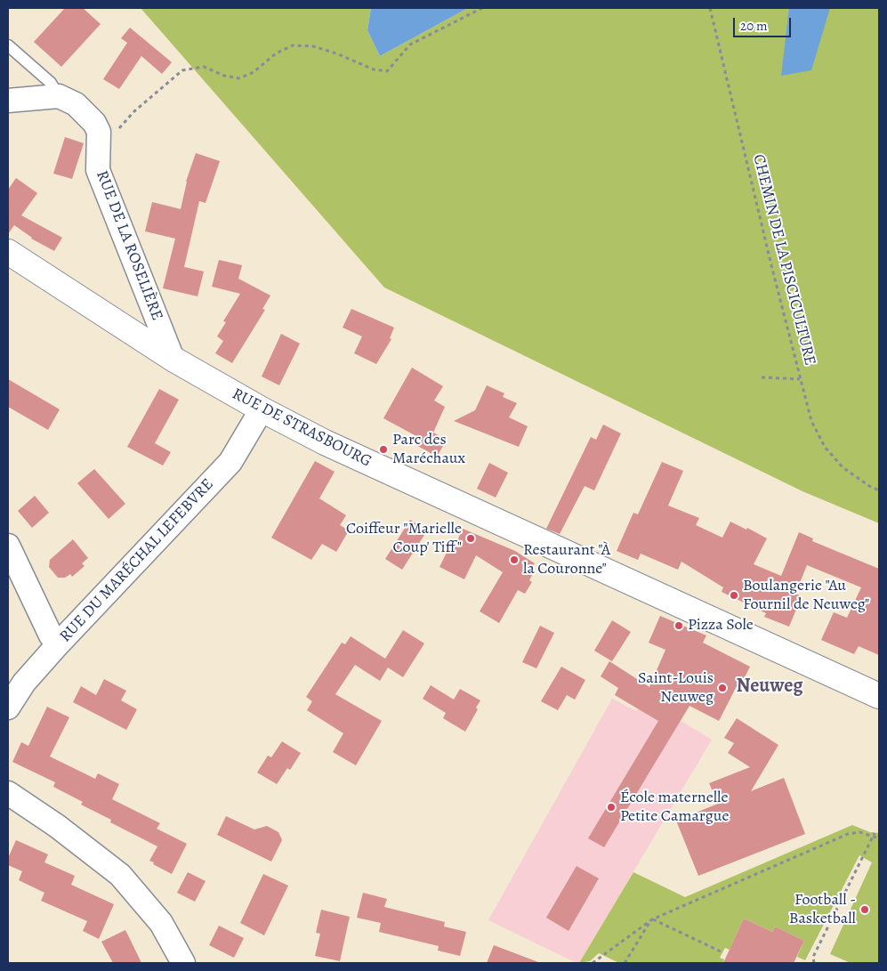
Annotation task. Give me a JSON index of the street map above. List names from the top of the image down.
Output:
{
  "streets": {
    "main road": ["RUE DE STRASBOURG"],
    "street": ["RUE DE LA ROSELIÈRE", "RUE DU MARÉCHAL LEFEBVRE"],
    "path": ["CHEMIN DE LA PISCICULTURE"]
  },
  "crossings": [
    ["RUE DE LA ROSELIÈRE", "RUE DE STRASBOURG"],
    ["RUE DE STRASBOURG", "RUE DU MARÉCHAL LEFEBVRE"]
  ],
  "districts": ["Neuweg"],
  "places": [
    "Parc des Maréchaux",
    "Coiffeur \"Marielle Coup' Tiff\"",
    "Restaurant \"À la Couronne\"",
    "Boulangerie \"Au Fournil de Neuweg\"",
    "Pizza Sole",
    "Saint-Louis Neuweg",
    "École maternelle Petite Camargue",
    "Football - Basketball"
  ],
  "scale_bar": "20 m"
}
